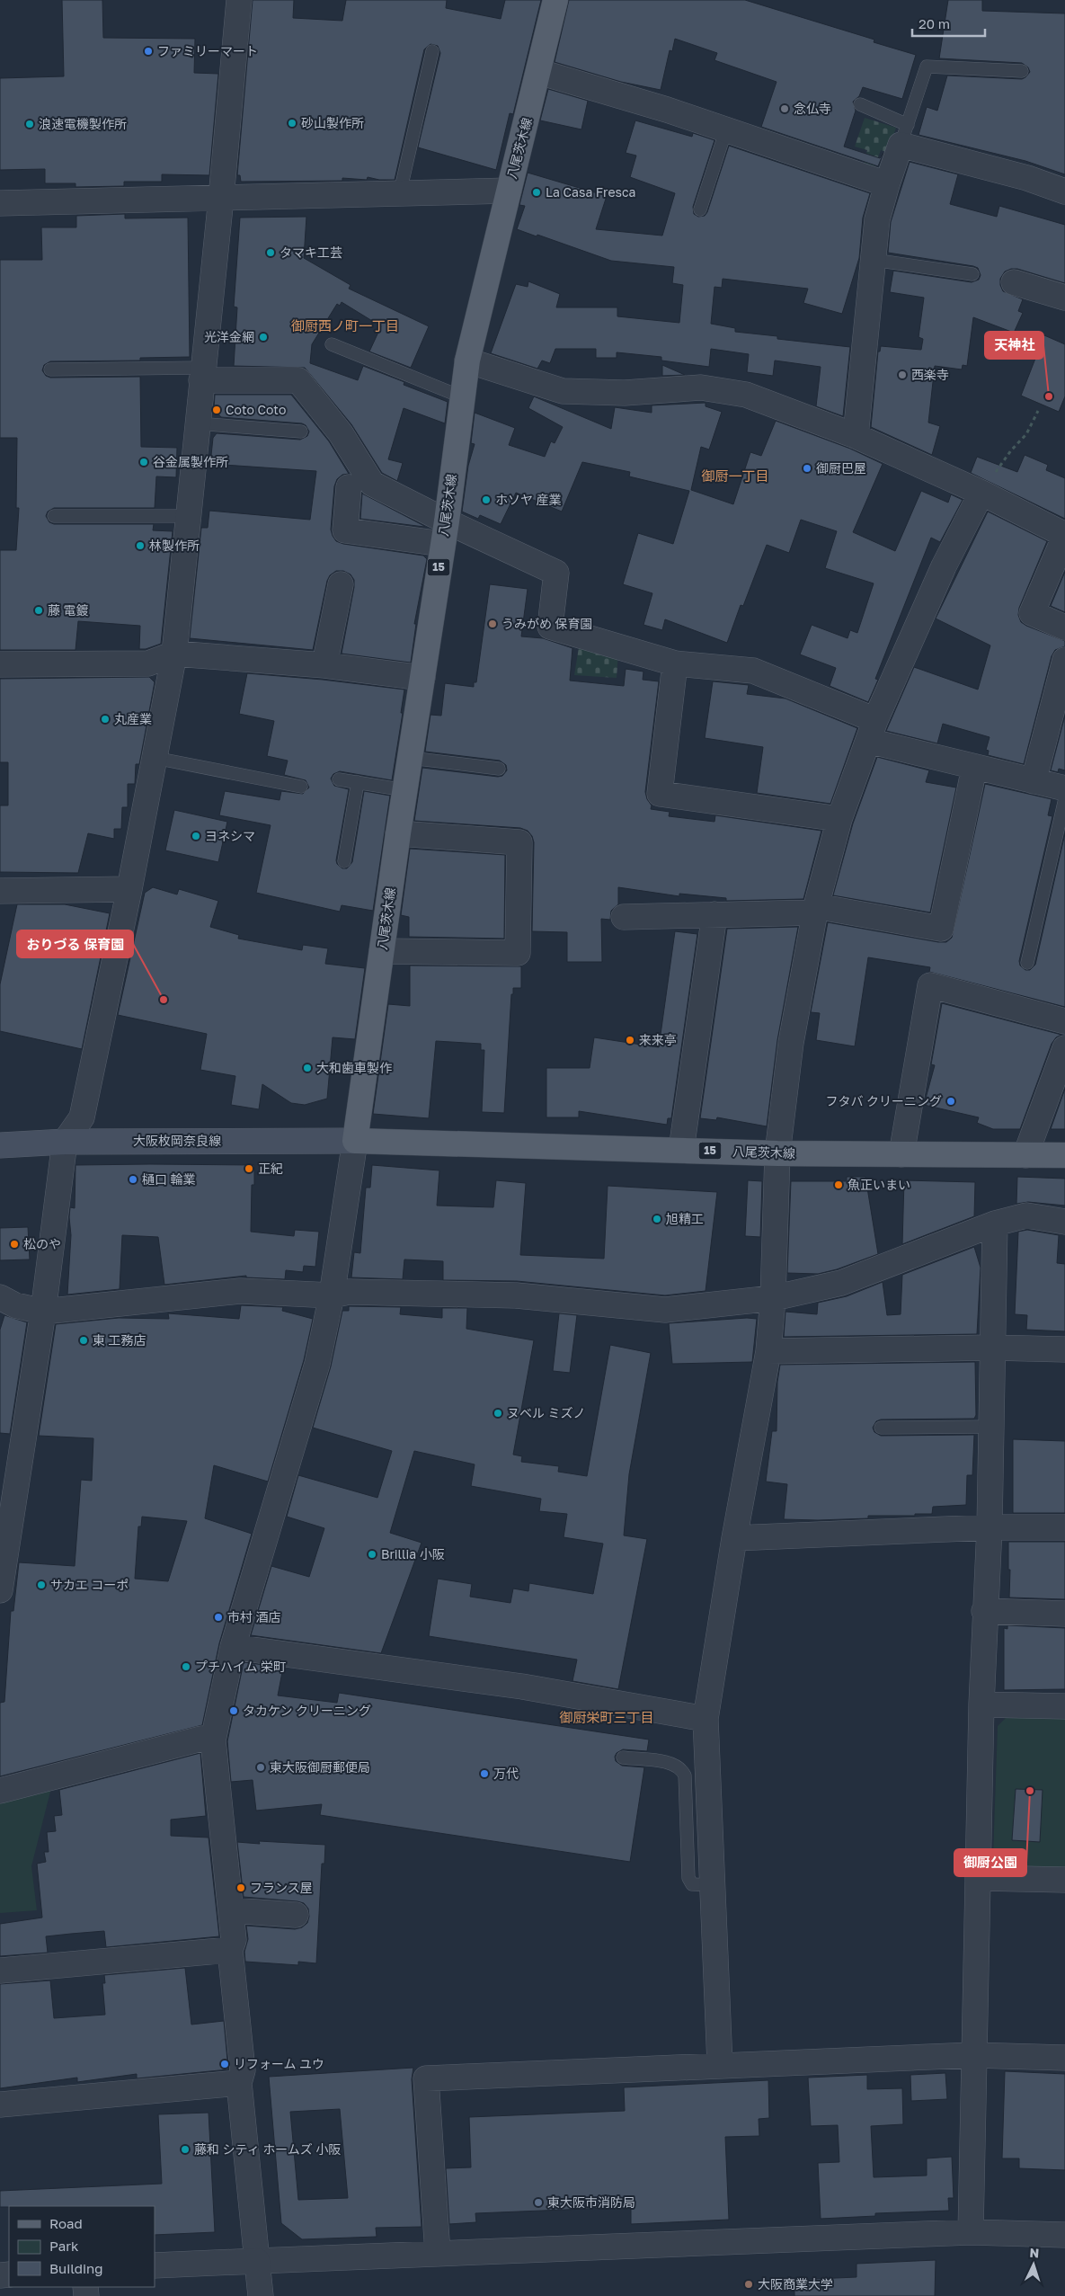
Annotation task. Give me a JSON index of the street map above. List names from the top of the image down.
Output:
{
  "streets": {
    "main road": ["八尾茨木線", "15", "大阪枚岡奈良線"]
  },
  "crossings": [
    ["八尾茨木線", "大阪枚岡奈良線"]
  ],
  "districts": ["御厨西ノ町一丁目", "御厨一丁目", "御厨栄町三丁目"],
  "places": [
    "ファミリーマート",
    "念仏寺",
    "砂山製作所",
    "浪速電機製作所",
    "La Casa Fresca",
    "タマキ工芸",
    "光洋金網",
    "西楽寺",
    "天神社",
    "Coto Coto",
    "谷金属製作所",
    "御厨巴屋",
    "ホソヤ 産業",
    "林製作所",
    "藤 電鍍",
    "うみがめ 保育園",
    "丸産業",
    "ヨネシマ",
    "おりづる 保育園",
    "来来亭",
    "大和歯車製作",
    "フタバ クリーニング",
    "正紀",
    "樋口 輪業",
    "魚正いまい",
    "旭精工",
    "松のや",
    "東 工務店",
    "ヌベル ミズノ",
    "Brillia 小阪",
    "サカエ コーポ",
    "市村 酒店",
    "プチハイム 栄町",
    "タカケン クリーニング",
    "東大阪御厨郵便局",
    "万代",
    "御厨公園",
    "フランス屋",
    "リフォーム ユウ",
    "藤和 シティ ホームズ 小阪",
    "東大阪市消防局",
    "大阪商業大学"
  ],
  "legend": ["Road", "Park", "Building"],
  "scale_bar": "20 m",
  "north": "top"
}
